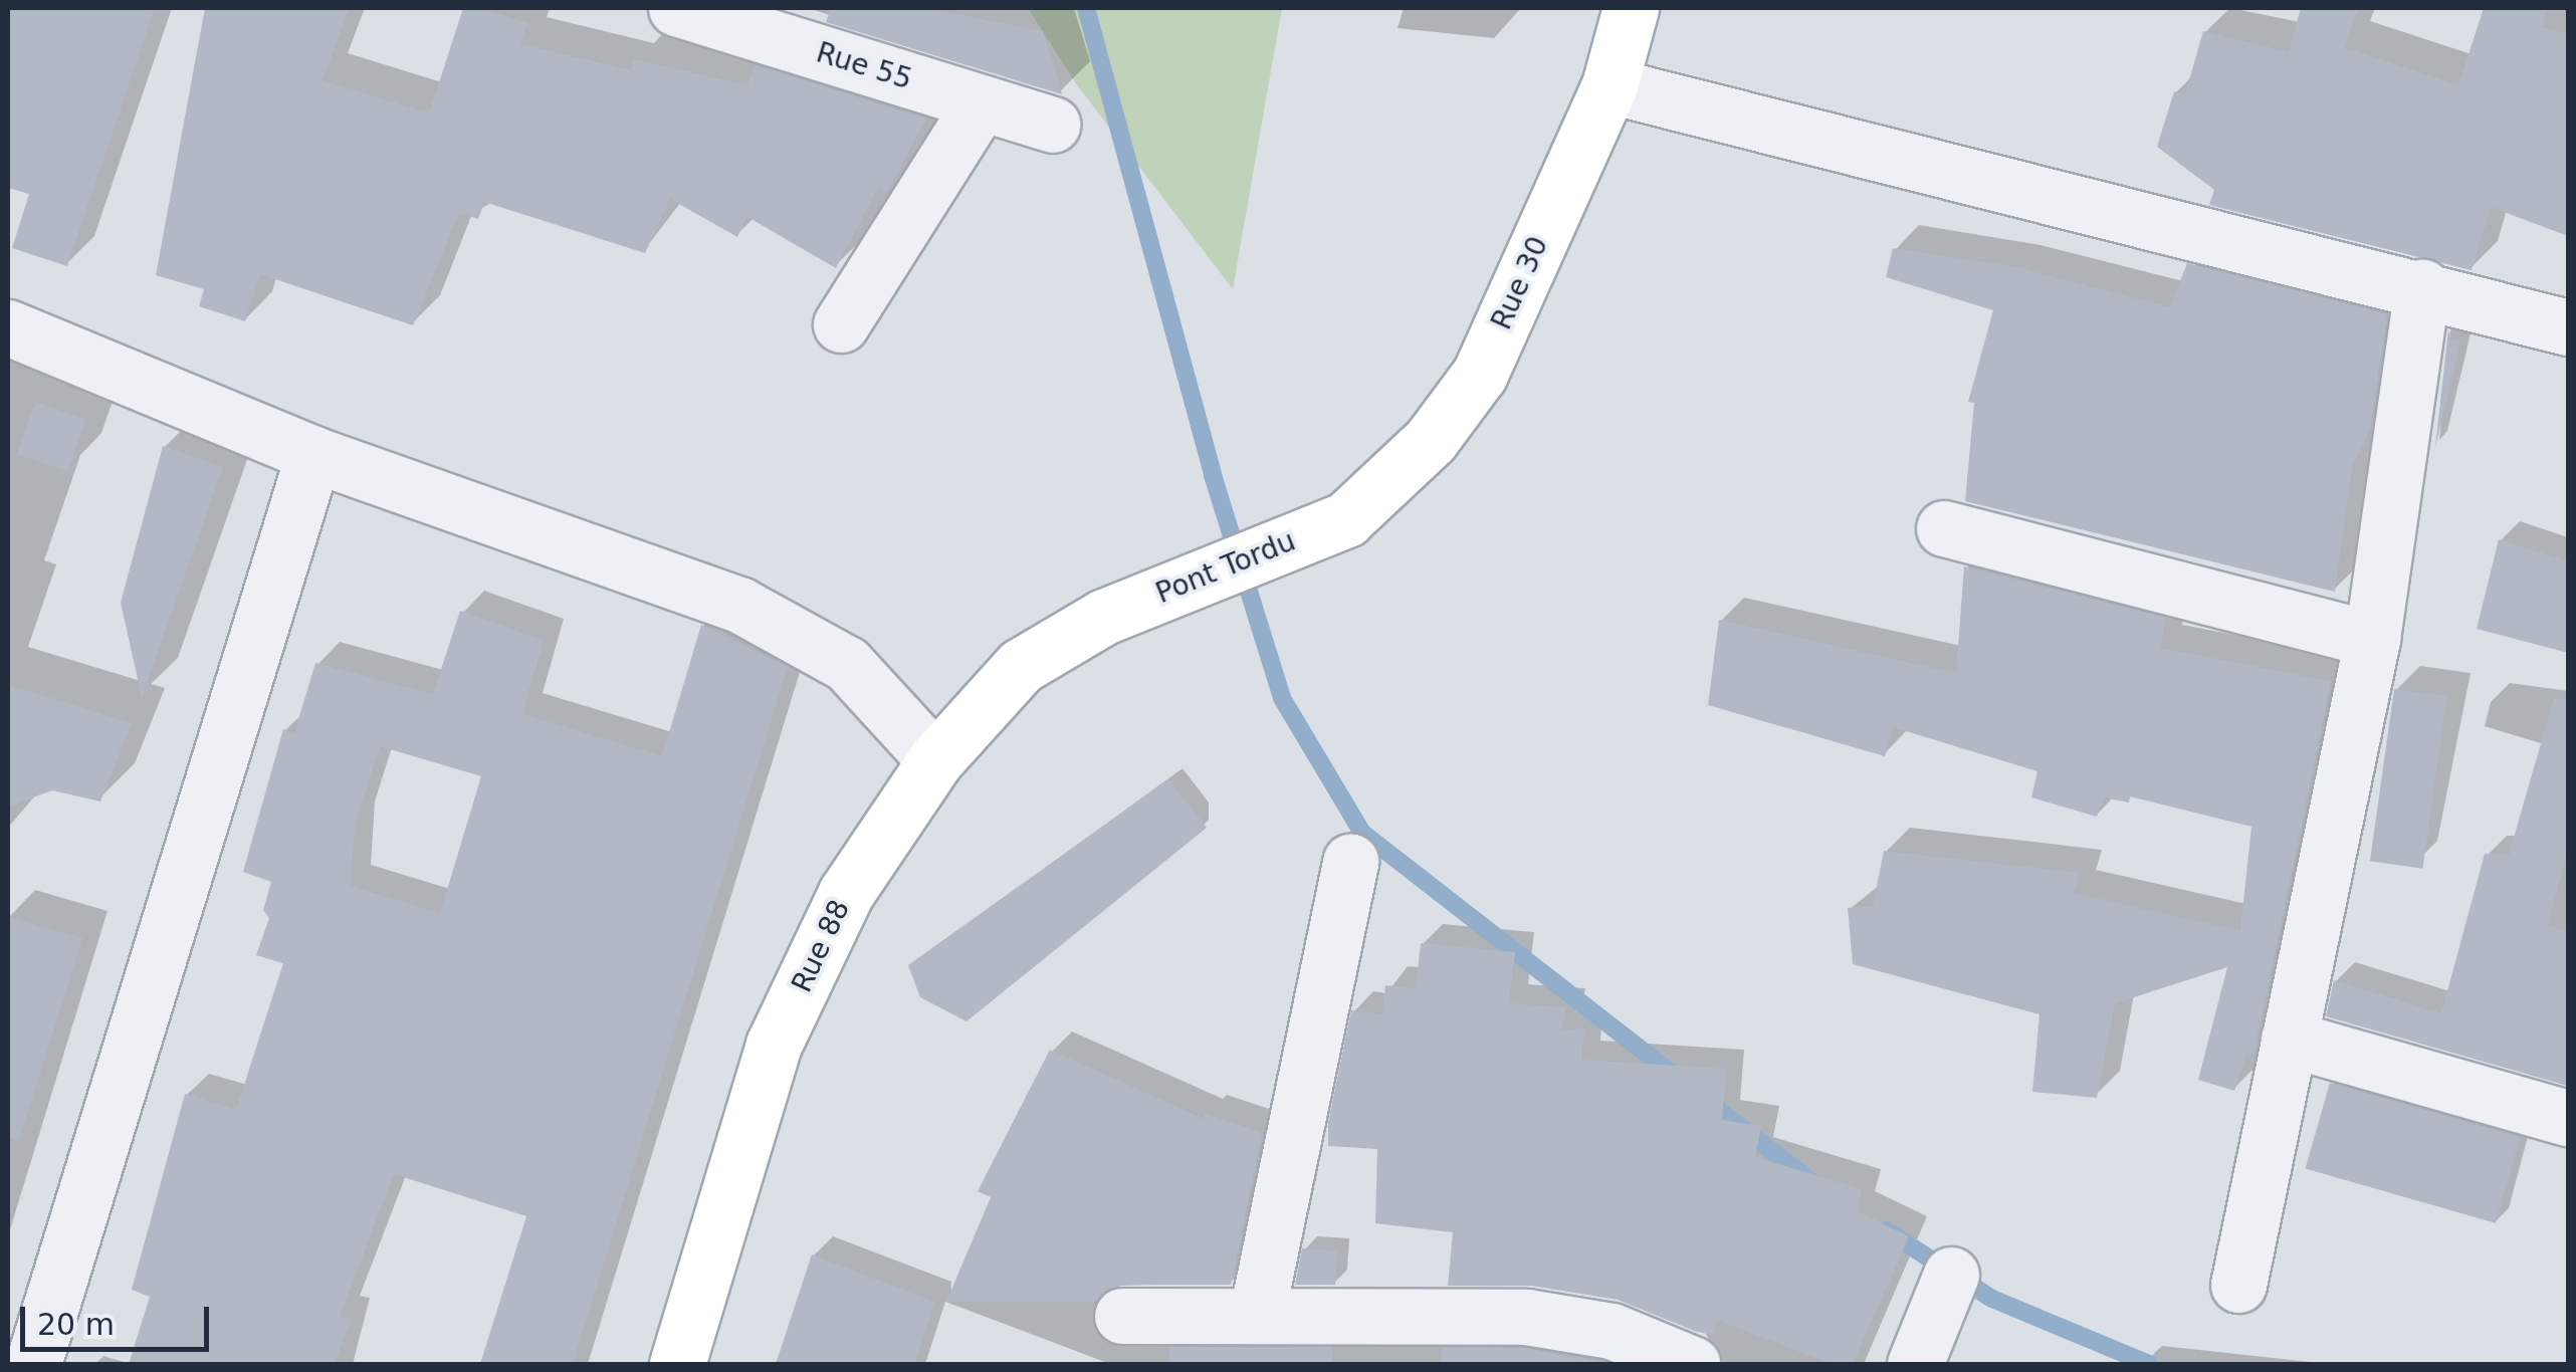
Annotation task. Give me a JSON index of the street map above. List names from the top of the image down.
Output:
{
  "streets": {
    "main road": ["Rue 30", "Pont Tordu", "Rue 88"],
    "street": ["Rue 55"]
  },
  "crossings": [
    ["Rue 30", "Pont Tordu"],
    ["Pont Tordu", "Rue 88"]
  ],
  "scale_bar": "20 m"
}
